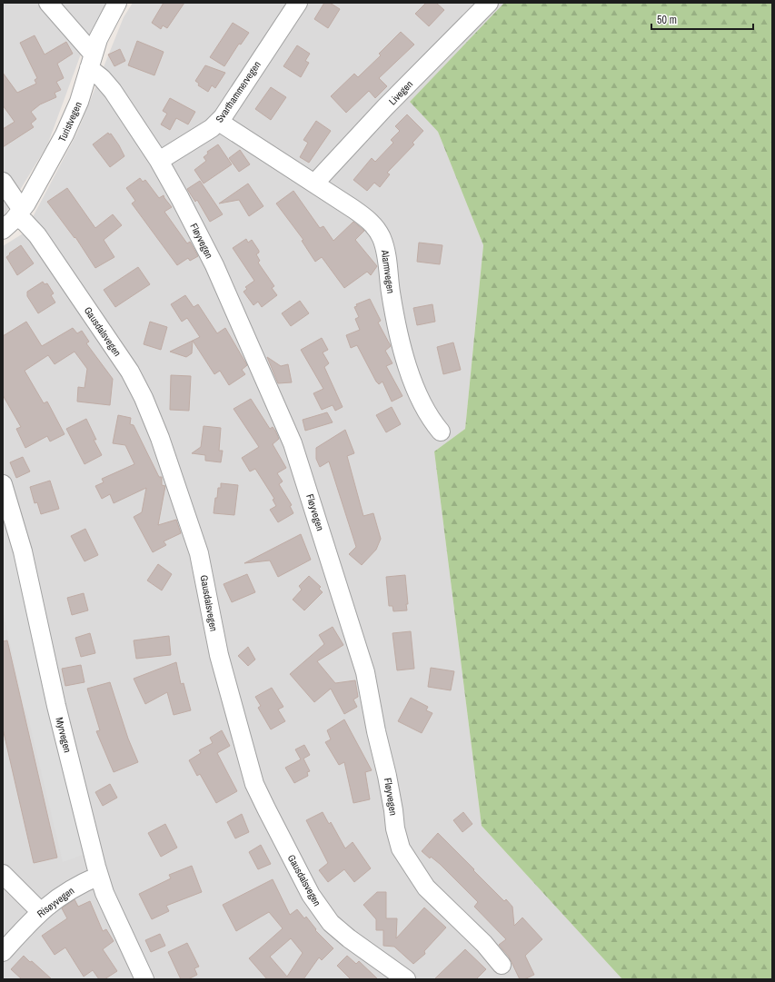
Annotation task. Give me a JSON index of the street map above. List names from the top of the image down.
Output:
{
  "streets": {
    "street": [
      "Svarthammervegen",
      "Livegen",
      "Turistvegen",
      "Fløyvegen",
      "Alarmvegen",
      "Gausdalsvegen",
      "Myrvegen",
      "Risøyvegen"
    ]
  },
  "crossings": [
    ["Svarthammervegen", "Fløyvegen"],
    ["Svarthammervegen", "Alarmvegen"],
    ["Livegen", "Alarmvegen"],
    ["Turistvegen", "Fløyvegen"],
    ["Turistvegen", "Gausdalsvegen"],
    ["Myrvegen", "Risøyvegen"]
  ],
  "scale_bar": "50 m"
}
